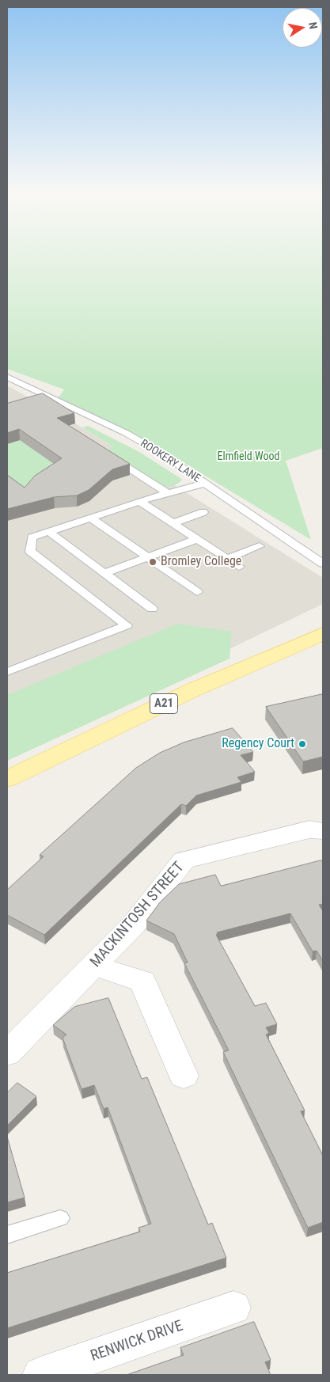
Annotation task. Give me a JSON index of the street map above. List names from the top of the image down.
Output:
{
  "streets": {
    "main road": ["A21"],
    "street": ["MACKINTOSH STREET", "RENWICK DRIVE"],
    "lane": ["ROOKERY LANE"]
  },
  "parks": ["Elmfield Wood"],
  "places": ["Bromley College", "Regency Court"],
  "north": "right"
}
